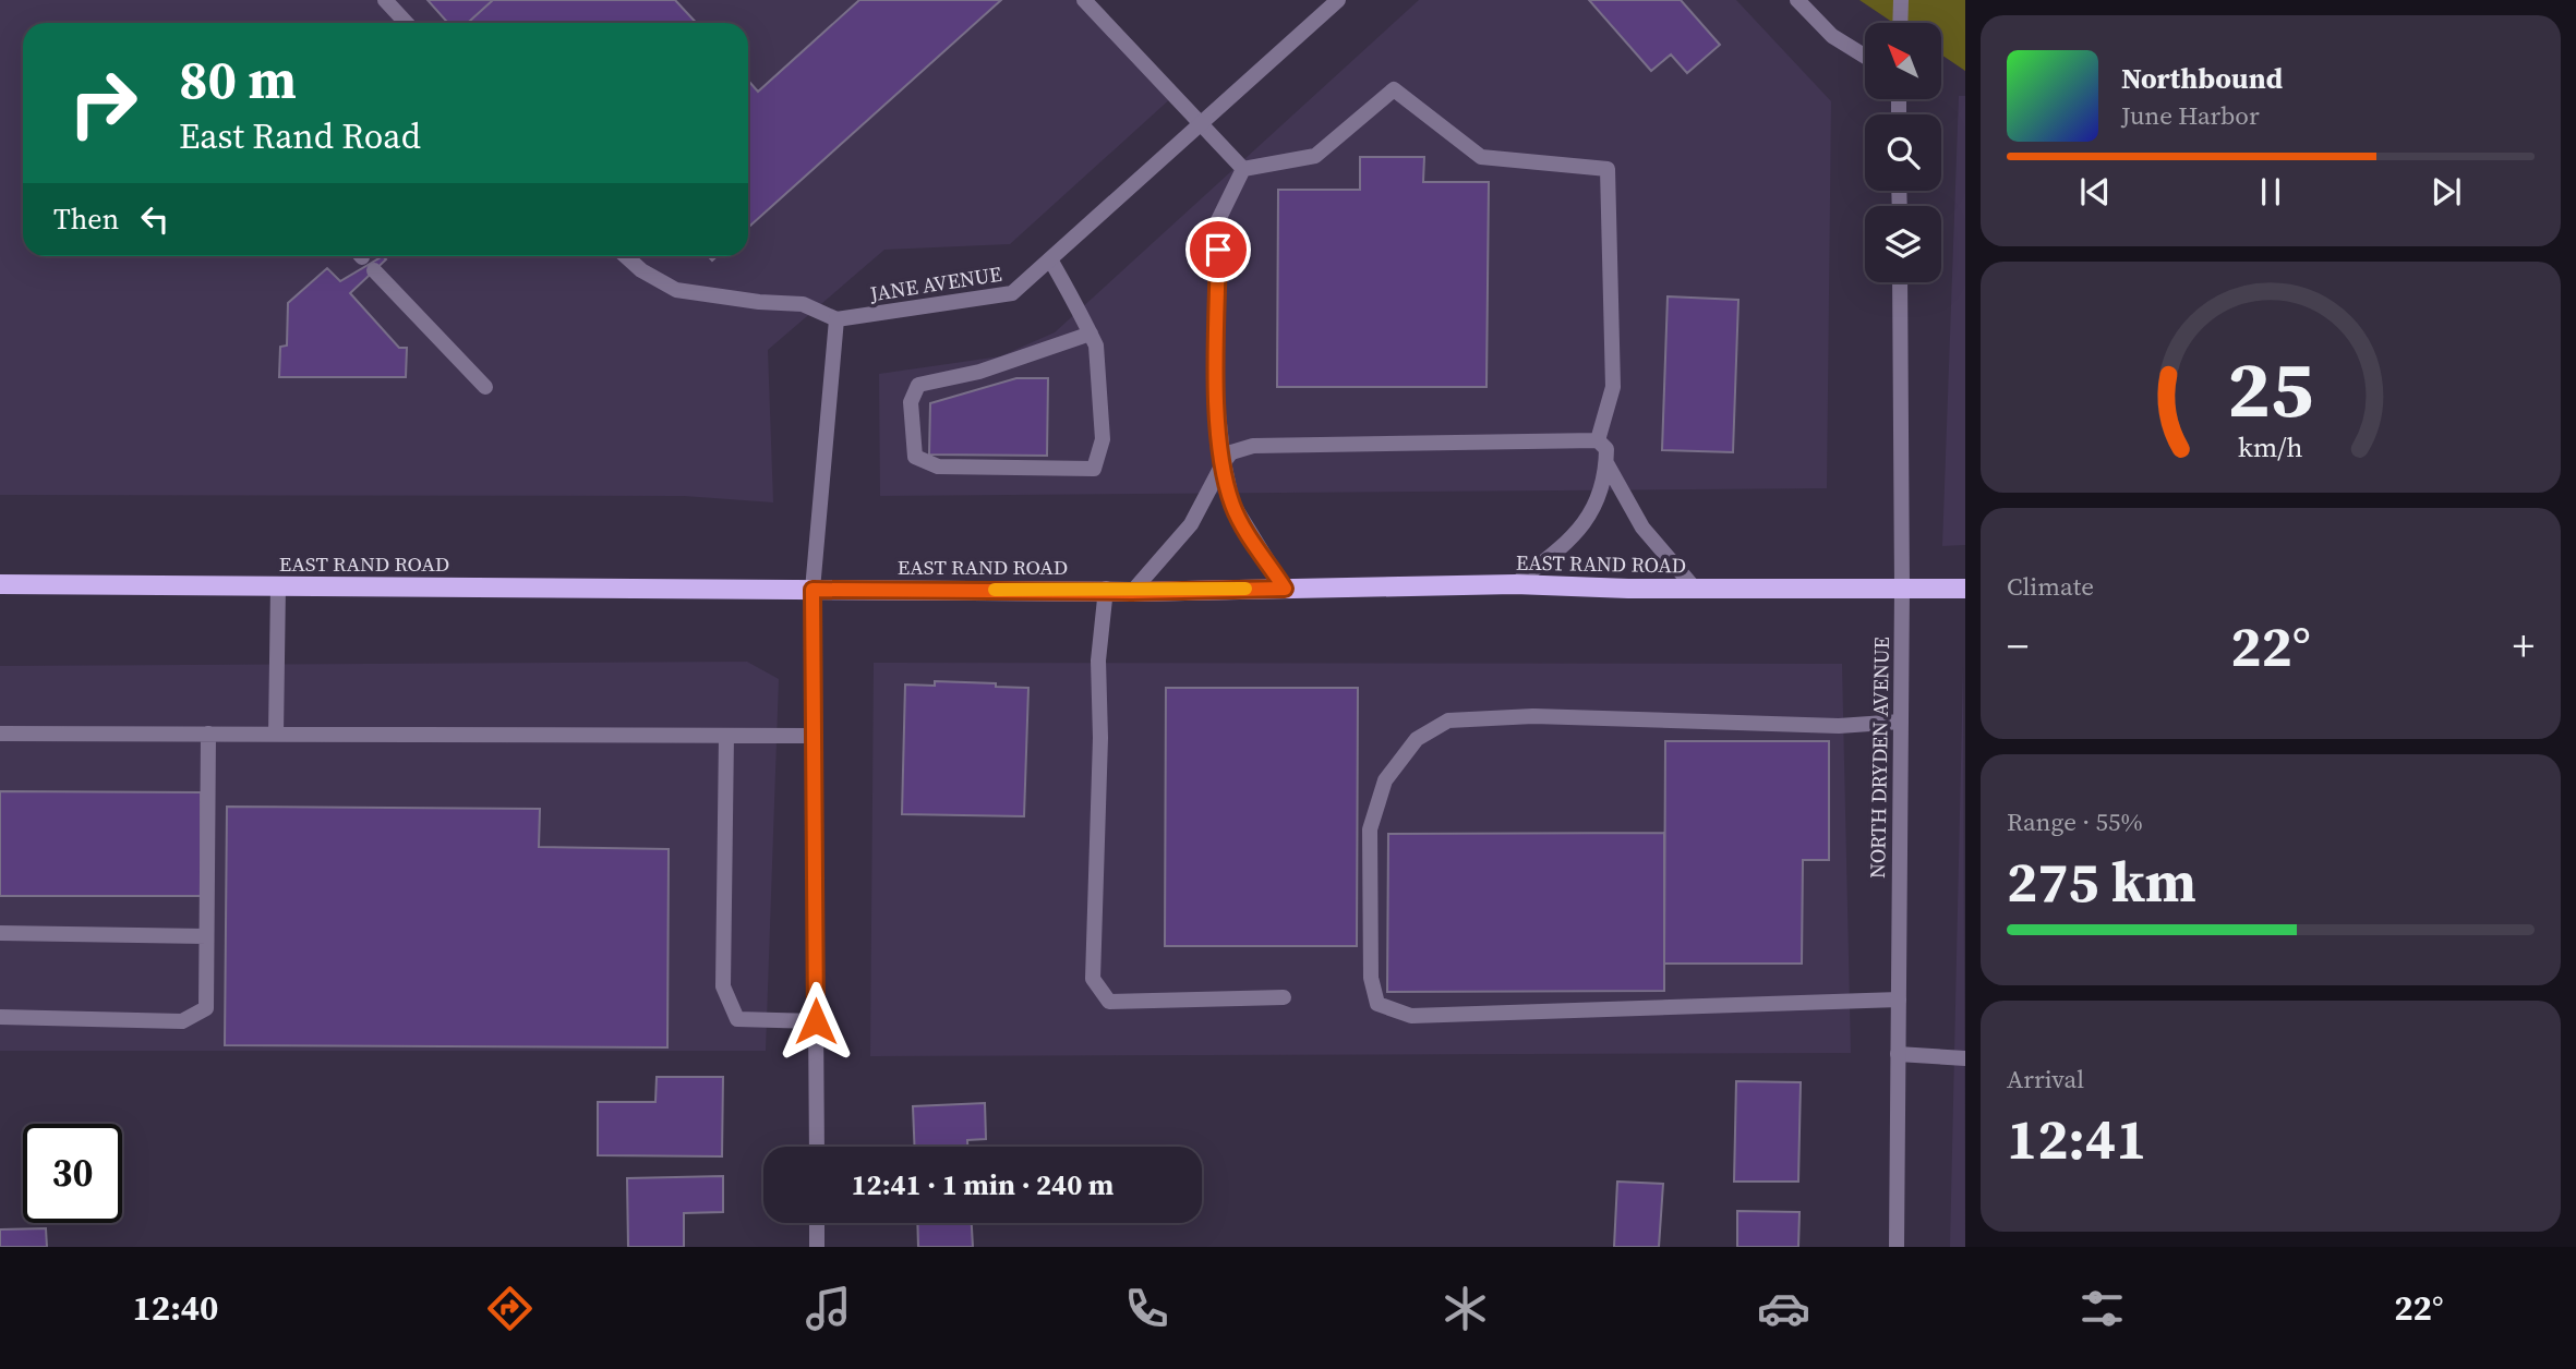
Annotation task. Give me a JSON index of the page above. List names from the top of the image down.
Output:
{
  "streets": {
    "main road": ["EAST RAND ROAD"],
    "street": ["JANE AVENUE", "NORTH DRYDEN AVENUE"]
  },
  "crossings": [
    ["EAST RAND ROAD", "NORTH DRYDEN AVENUE"]
  ],
  "north": "top left",
  "page": {
    "turn": ["80 m", "East Rand Road"],
    "song": ["Northbound", "June Harbor"],
    "then": "Then",
    "tile": [
      "Climate",
      ["Range · 55%", "275 km"],
      ["Arrival", "12:41"]
    ],
    "heat": ["−", "22°", "+"],
    "limit": "30",
    "trip": "12:41 · 1 min · 240 m",
    "tabs": ["12:40", "22°"],
    "gauge": ["25", "km/h"]
  }
}
